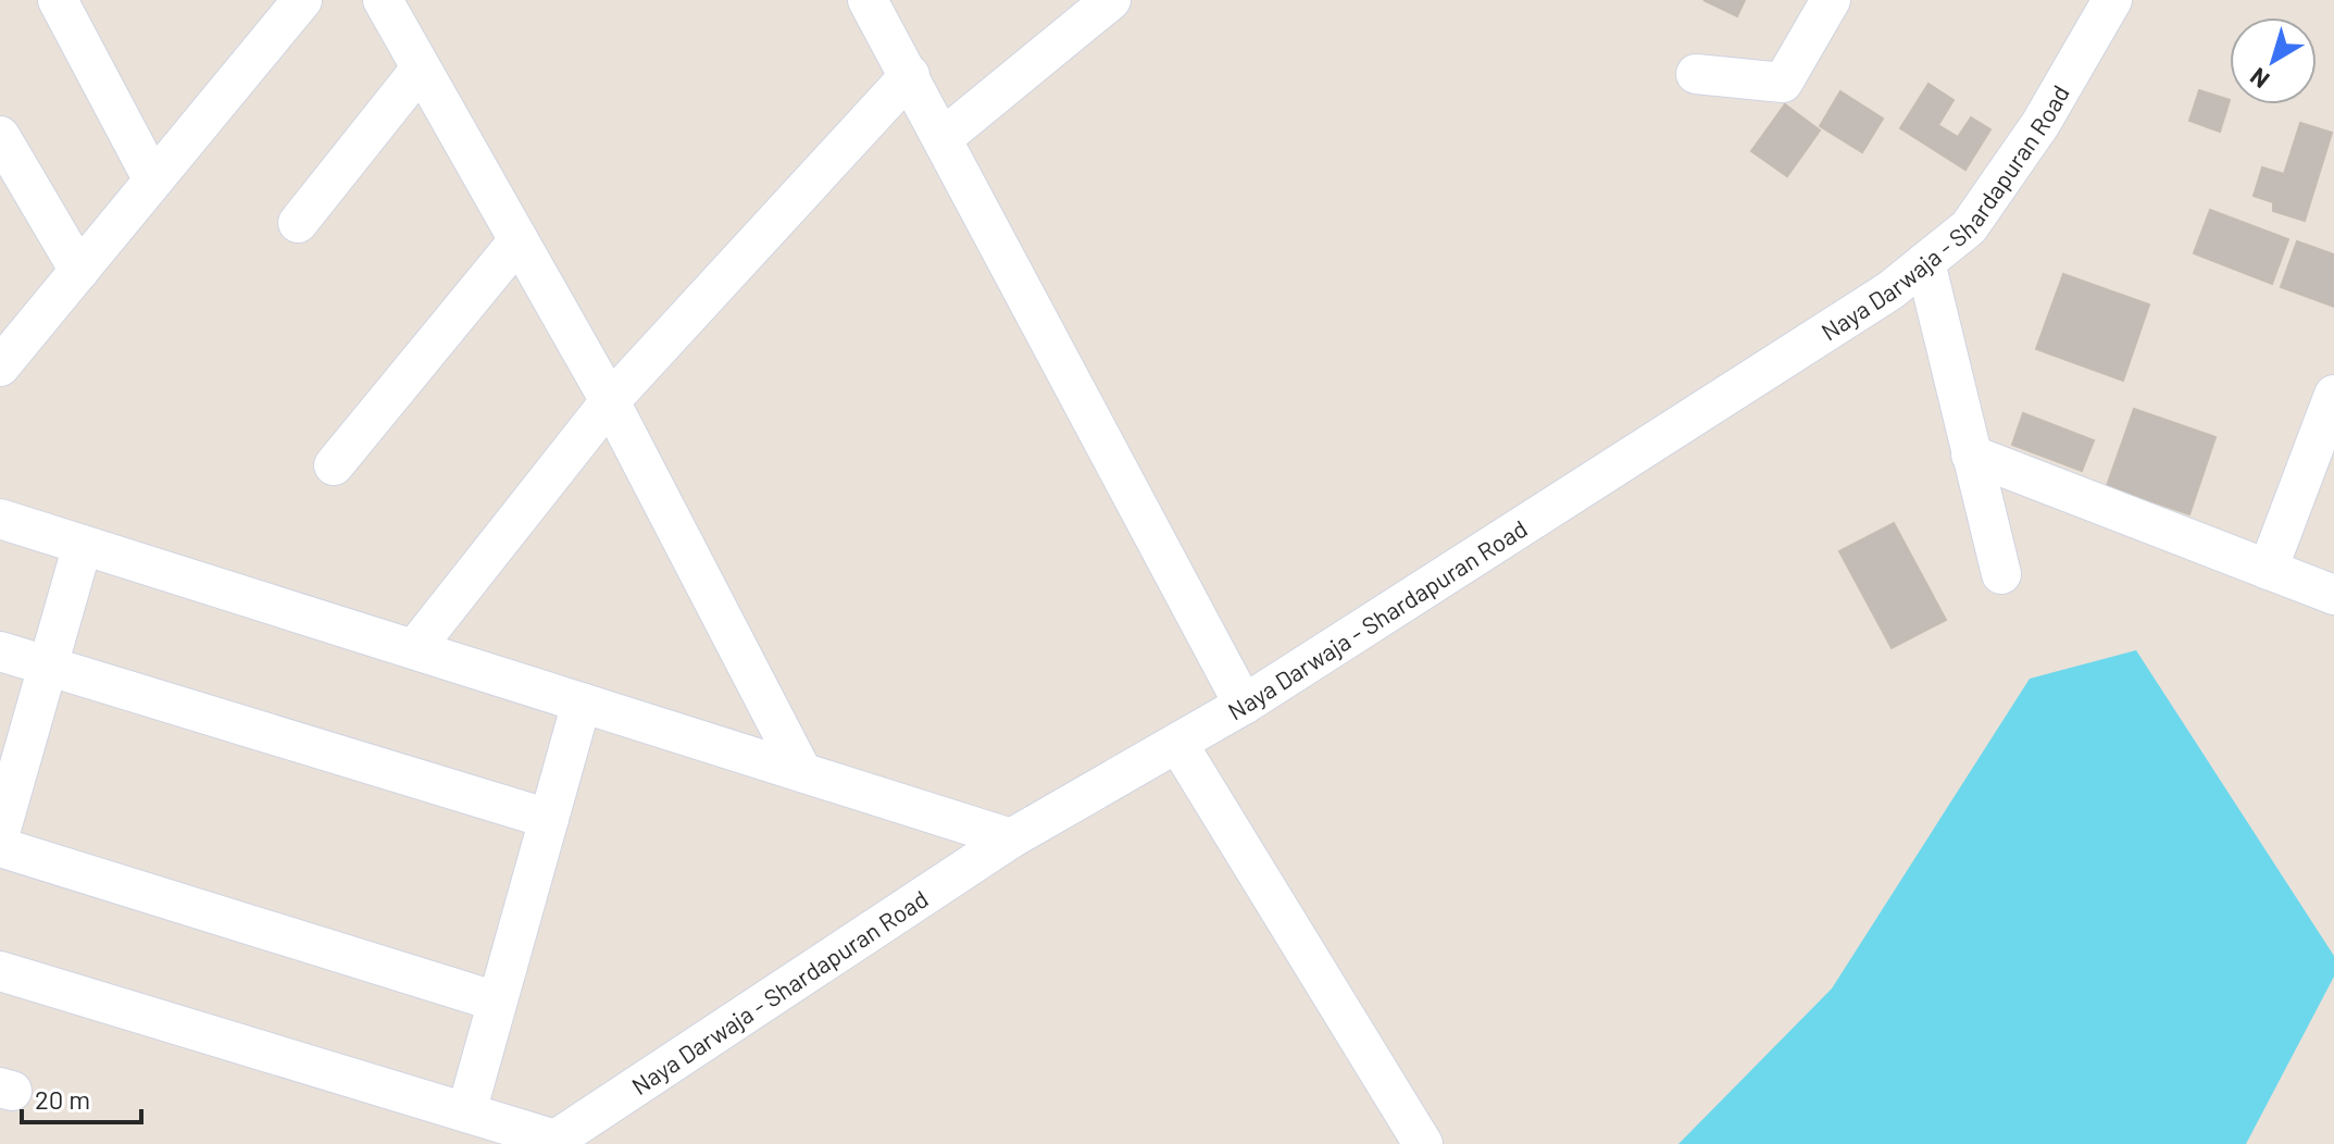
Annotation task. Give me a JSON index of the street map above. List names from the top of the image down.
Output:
{
  "streets": {
    "street": ["Naya Darwaja - Shardapuran Road"]
  },
  "scale_bar": "20 m",
  "north": "bottom left"
}
